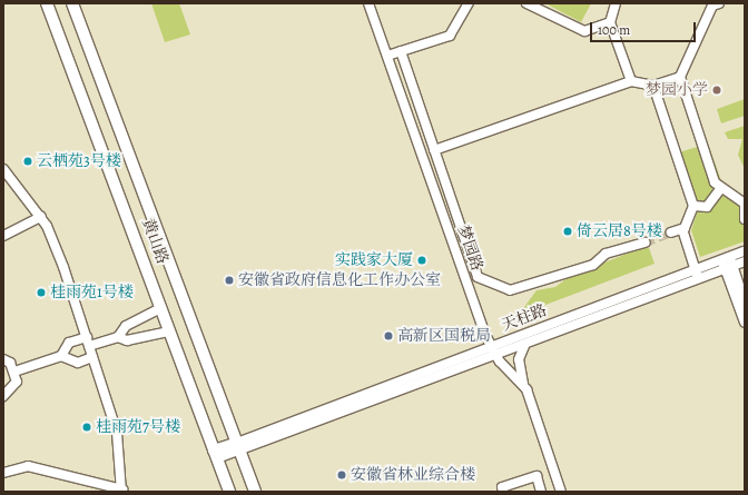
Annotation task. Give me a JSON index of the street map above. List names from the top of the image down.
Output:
{
  "streets": {
    "main road": ["黄山路", "天柱路"],
    "street": ["梦园路"]
  },
  "crossings": [
    ["黄山路", "天柱路"],
    ["梦园路", "天柱路"]
  ],
  "places": [
    "梦园小学",
    "云栖苑3号楼",
    "倚云居8号楼",
    "实践家大厦",
    "安徽省政府信息化工作办公室",
    "桂雨苑1号楼",
    "高新区国税局",
    "桂雨苑7号楼",
    "安徽省林业综合楼"
  ],
  "scale_bar": "100 m"
}
